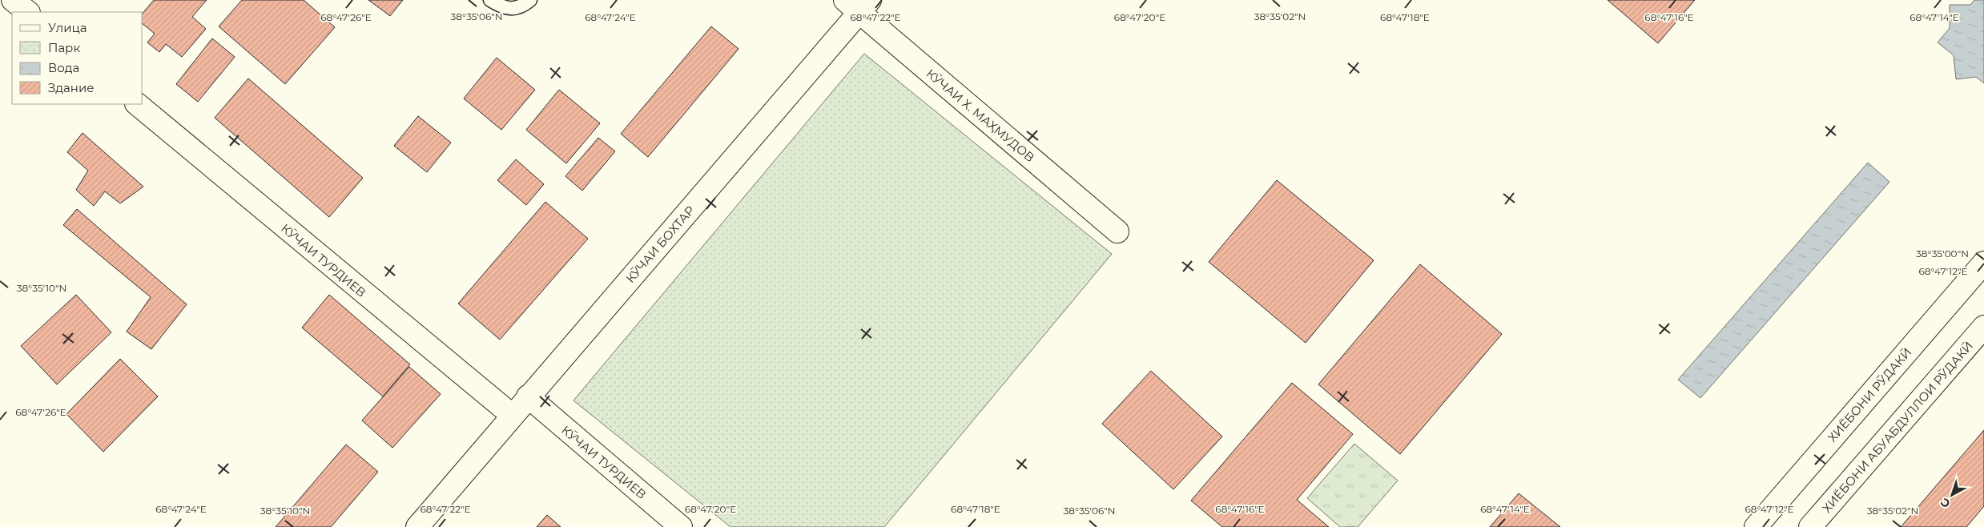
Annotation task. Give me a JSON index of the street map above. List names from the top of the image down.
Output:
{
  "streets": {
    "main road": [
      "КӮЧАИ Х. МАҲМУДОВ",
      "КӮЧАИ БОХТАР",
      "КӮЧАИ ТУРДИЕВ",
      "ХИЁБОНИ РӮДАКӢ",
      "ХИЁБОНИ АБУАБДУЛЛОИ РӮДАКӢ"
    ]
  },
  "crossings": [
    ["КӮЧАИ Х. МАҲМУДОВ", "КӮЧАИ БОХТАР"],
    ["КӮЧАИ БОХТАР", "КӮЧАИ ТУРДИЕВ"]
  ],
  "legend": [
    "Улица",
    "Парк",
    "Вода",
    "Здание"
  ],
  "north": "bottom left",
  "coordinates": [
    "38°35'06\"N",
    "38°35'02\"N",
    "68°47'26\"E",
    "68°47'24\"E",
    "68°47'22\"E",
    "68°47'20\"E",
    "68°47'18\"E",
    "68°47'16\"E",
    "68°47'14\"E",
    "38°35'00\"N",
    "68°47'12\"E",
    "38°35'10\"N"
  ]
}
